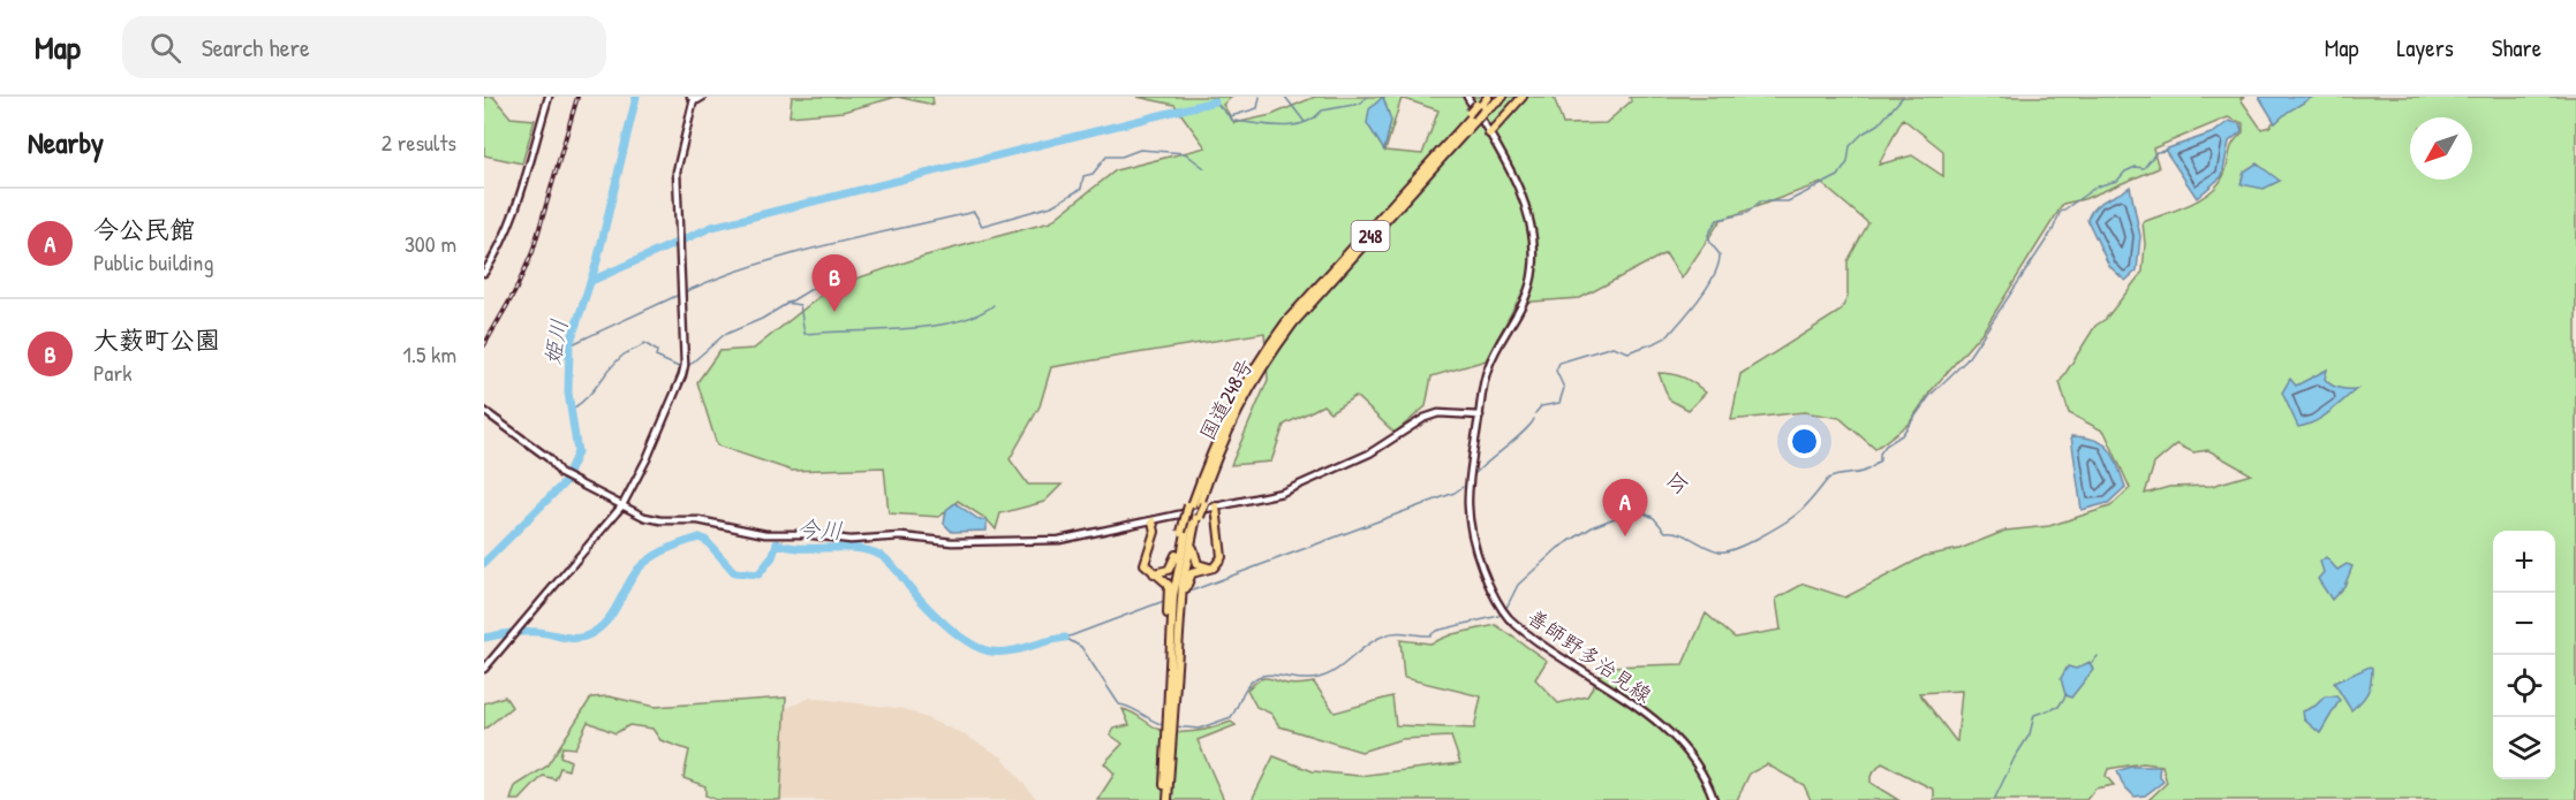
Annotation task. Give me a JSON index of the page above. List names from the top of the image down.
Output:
{
  "streets": {
    "highway": ["248", "国道248号"],
    "street": ["善師野多治見線"]
  },
  "districts": ["今"],
  "water": ["姫川", "今川"],
  "north": "bottom left",
  "page": {
    "header": "Map",
    "search": "Search here",
    "nav": ["Map", "Layers", "Share"],
    "heading": ["Nearby", "2 results"],
    "list": [
      {
        "mark": "A",
        "name": "今公民館",
        "note": "Public building",
        "value": "300 m"
      },
      {
        "mark": "B",
        "name": "大薮町公園",
        "note": "Park",
        "value": "1.5 km"
      }
    ],
    "pins": ["B", "A"],
    "map_buttons": ["+", "−"]
  }
}
